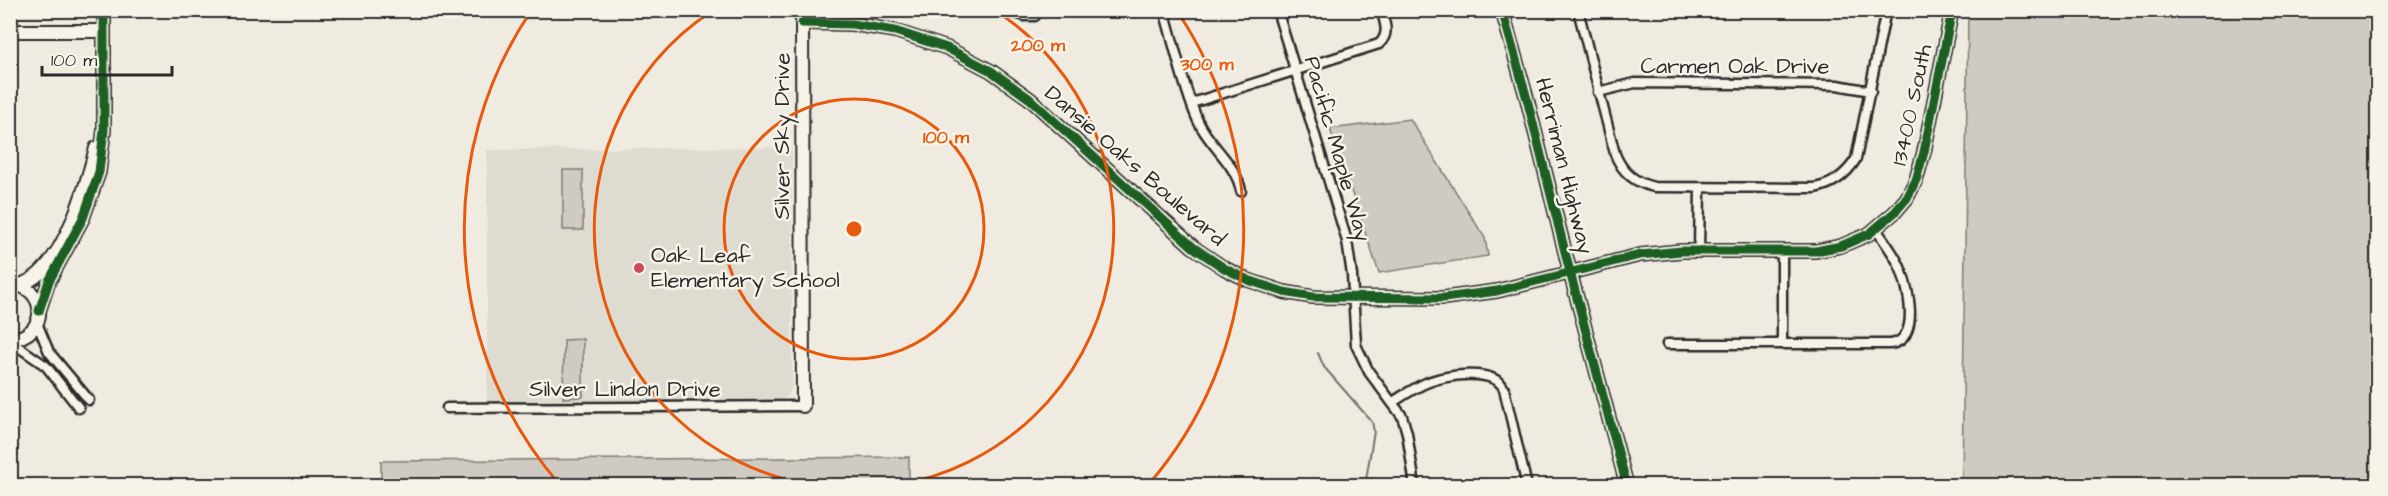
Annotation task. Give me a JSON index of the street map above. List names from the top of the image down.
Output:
{
  "streets": {
    "street": [
      "Carmen Oak Drive",
      "13400 South",
      "Silver Sky Drive",
      "Pacific Maple Way",
      "Dansie Oaks Boulevard",
      "Herriman Highway",
      "Silver Lindon Drive"
    ]
  },
  "crossings": [
    ["13400 South", "Dansie Oaks Boulevard"],
    ["Silver Sky Drive", "Dansie Oaks Boulevard"],
    ["Silver Sky Drive", "Silver Lindon Drive"],
    ["Pacific Maple Way", "Dansie Oaks Boulevard"],
    ["Dansie Oaks Boulevard", "Herriman Highway"]
  ],
  "places": ["Oak Leaf Elementary School"],
  "scale_bar": "100 m",
  "rings": ["200 m", "300 m", "100 m"]
}
